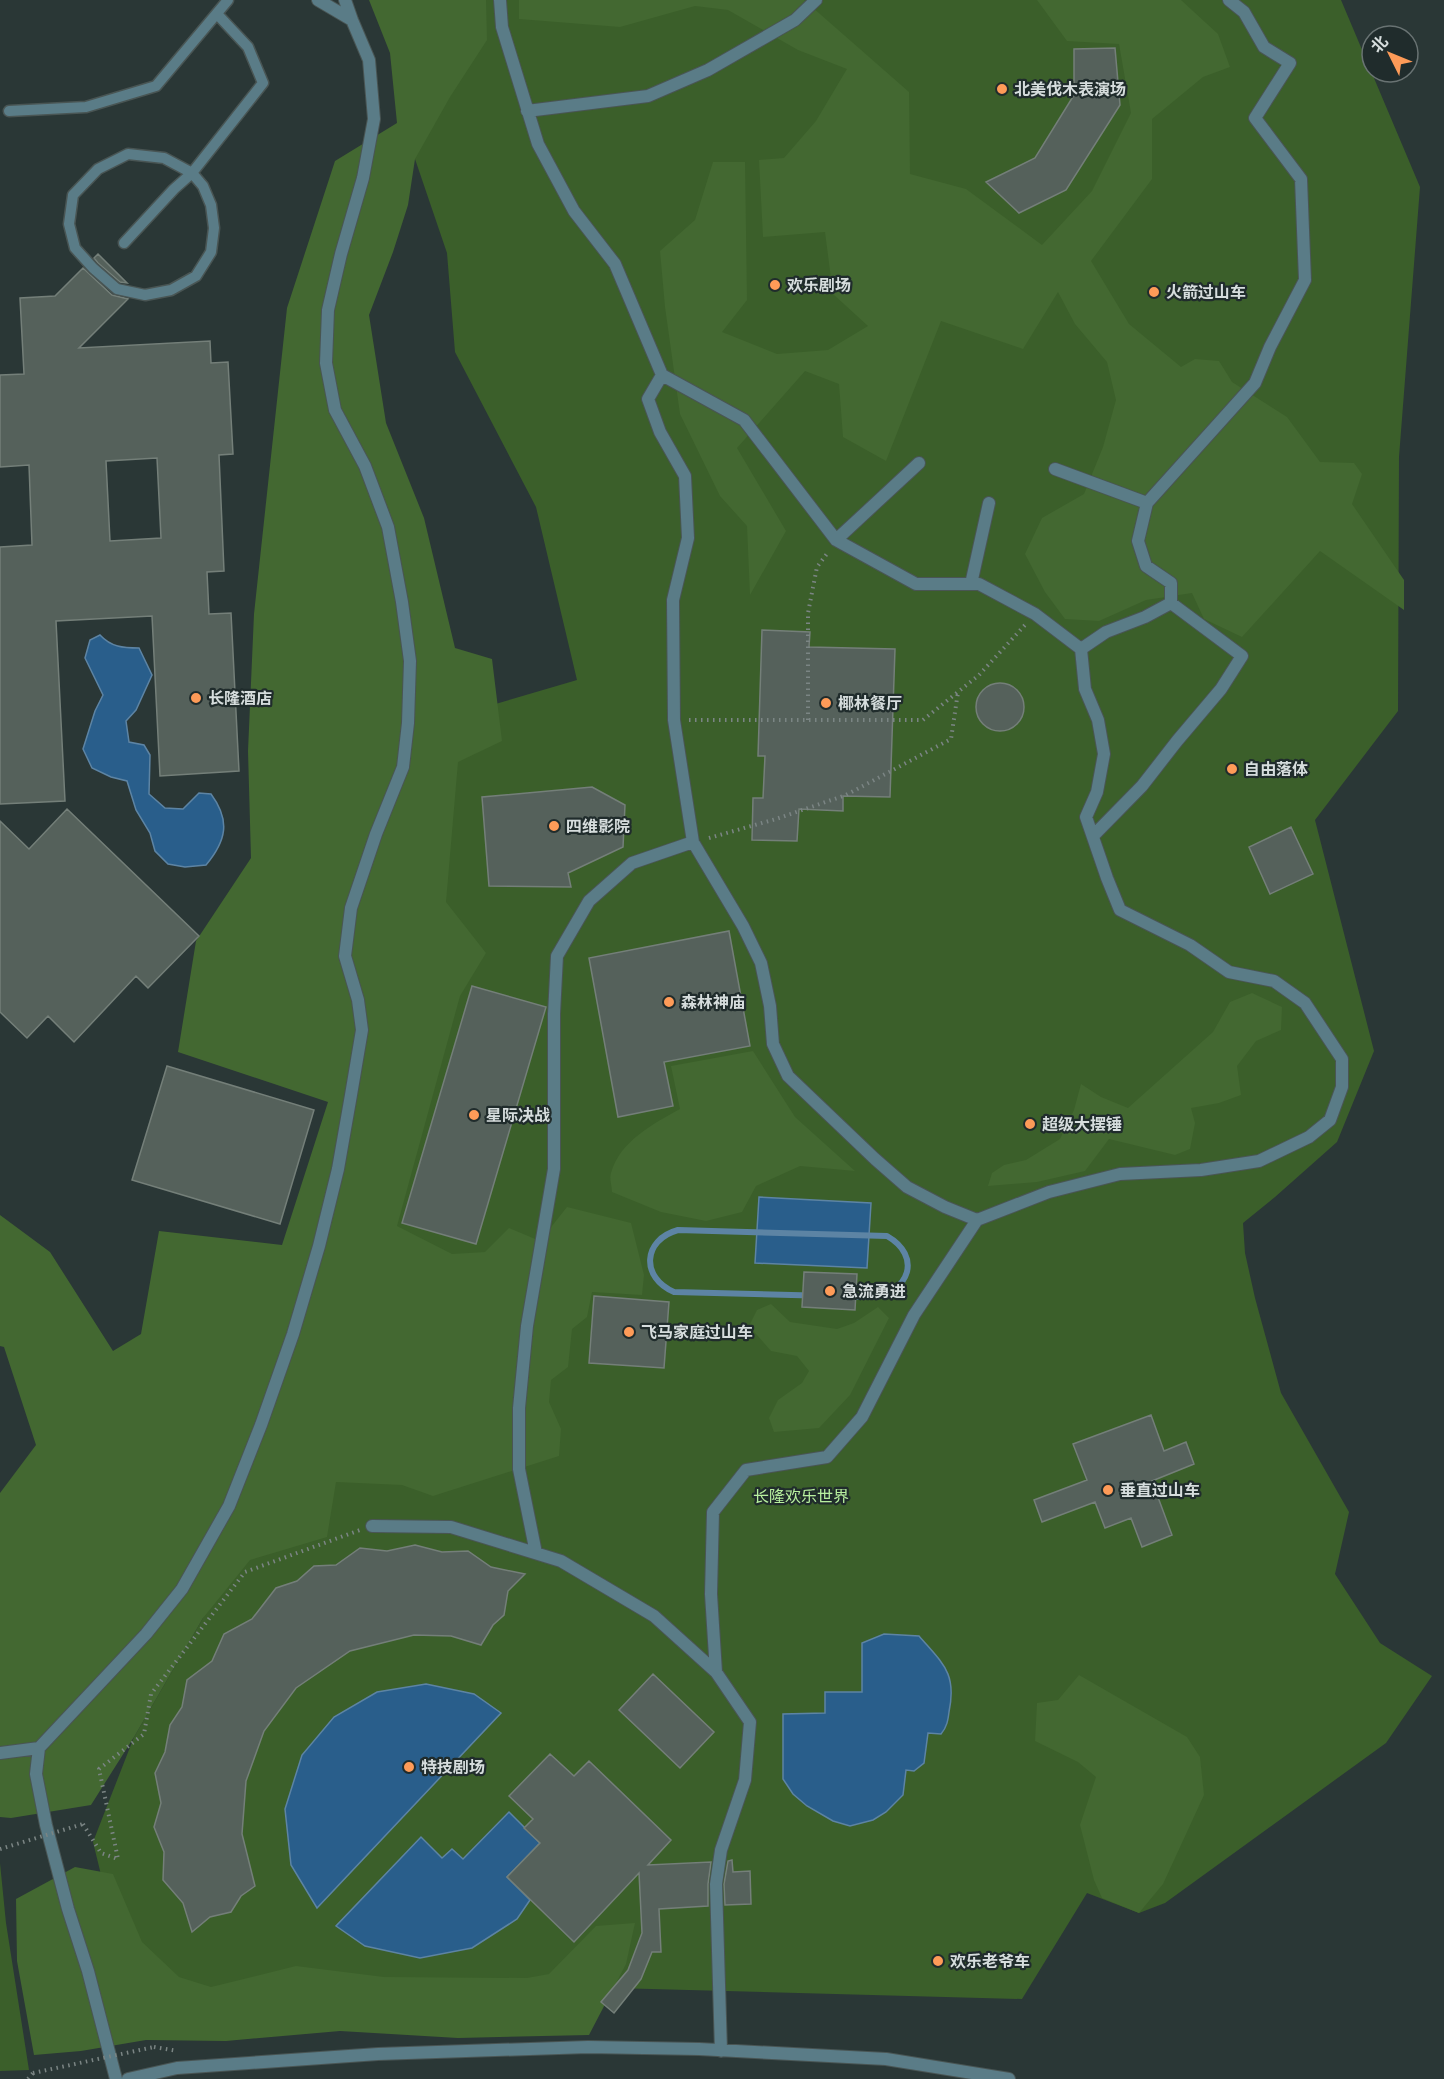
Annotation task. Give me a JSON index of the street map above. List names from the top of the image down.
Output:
{
  "parks": ["长隆欢乐世界"],
  "places": [
    "北美伐木表演场",
    "欢乐剧场",
    "火箭过山车",
    "长隆酒店",
    "椰林餐厅",
    "自由落体",
    "四维影院",
    "森林神庙",
    "星际决战",
    "超级大摆锤",
    "急流勇进",
    "飞马家庭过山车",
    "垂直过山车",
    "特技剧场",
    "欢乐老爷车"
  ],
  "north": "top left"
}
